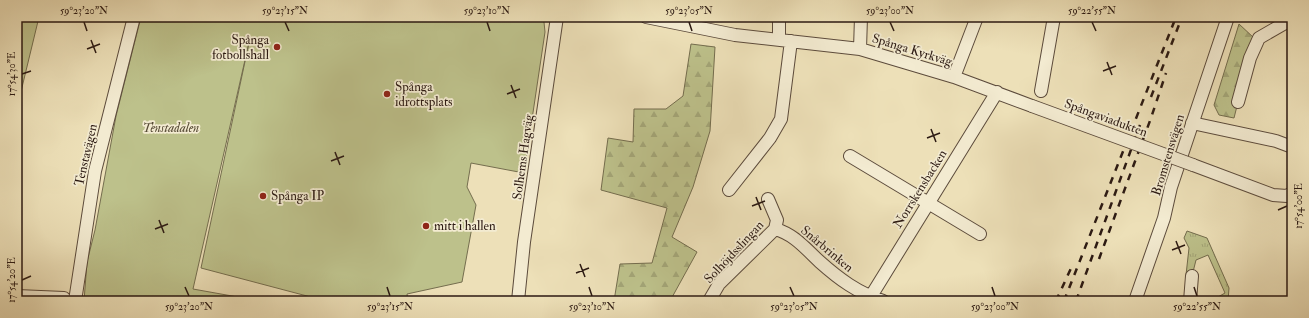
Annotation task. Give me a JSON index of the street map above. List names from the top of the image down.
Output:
{
  "streets": {
    "street": [
      "Spånga Kyrkväg",
      "Spångaviadukten",
      "Tenstavägen",
      "Bromstensvägen",
      "Solhems Hagväg",
      "Norrskensbacken",
      "Snårbrinken",
      "Solhöjdsslingan"
    ]
  },
  "crossings": [
    ["Spånga Kyrkväg", "Spångaviadukten"],
    ["Spånga Kyrkväg", "Norrskensbacken"],
    ["Norrskensbacken", "Snårbrinken"],
    ["Snårbrinken", "Solhöjdsslingan"]
  ],
  "parks": ["Tenstadalen"],
  "places": [
    "Spånga fotbollshall",
    "Spånga idrottsplats",
    "Spånga IP",
    "mitt i hallen"
  ],
  "coordinates": [
    "59°23'20\"N",
    "59°23'15\"N",
    "59°23'10\"N",
    "59°23'05\"N",
    "59°23'00\"N",
    "59°22'55\"N",
    "17°54'30\"E",
    "17°54'00\"E",
    "17°54'20\"E"
  ]
}
